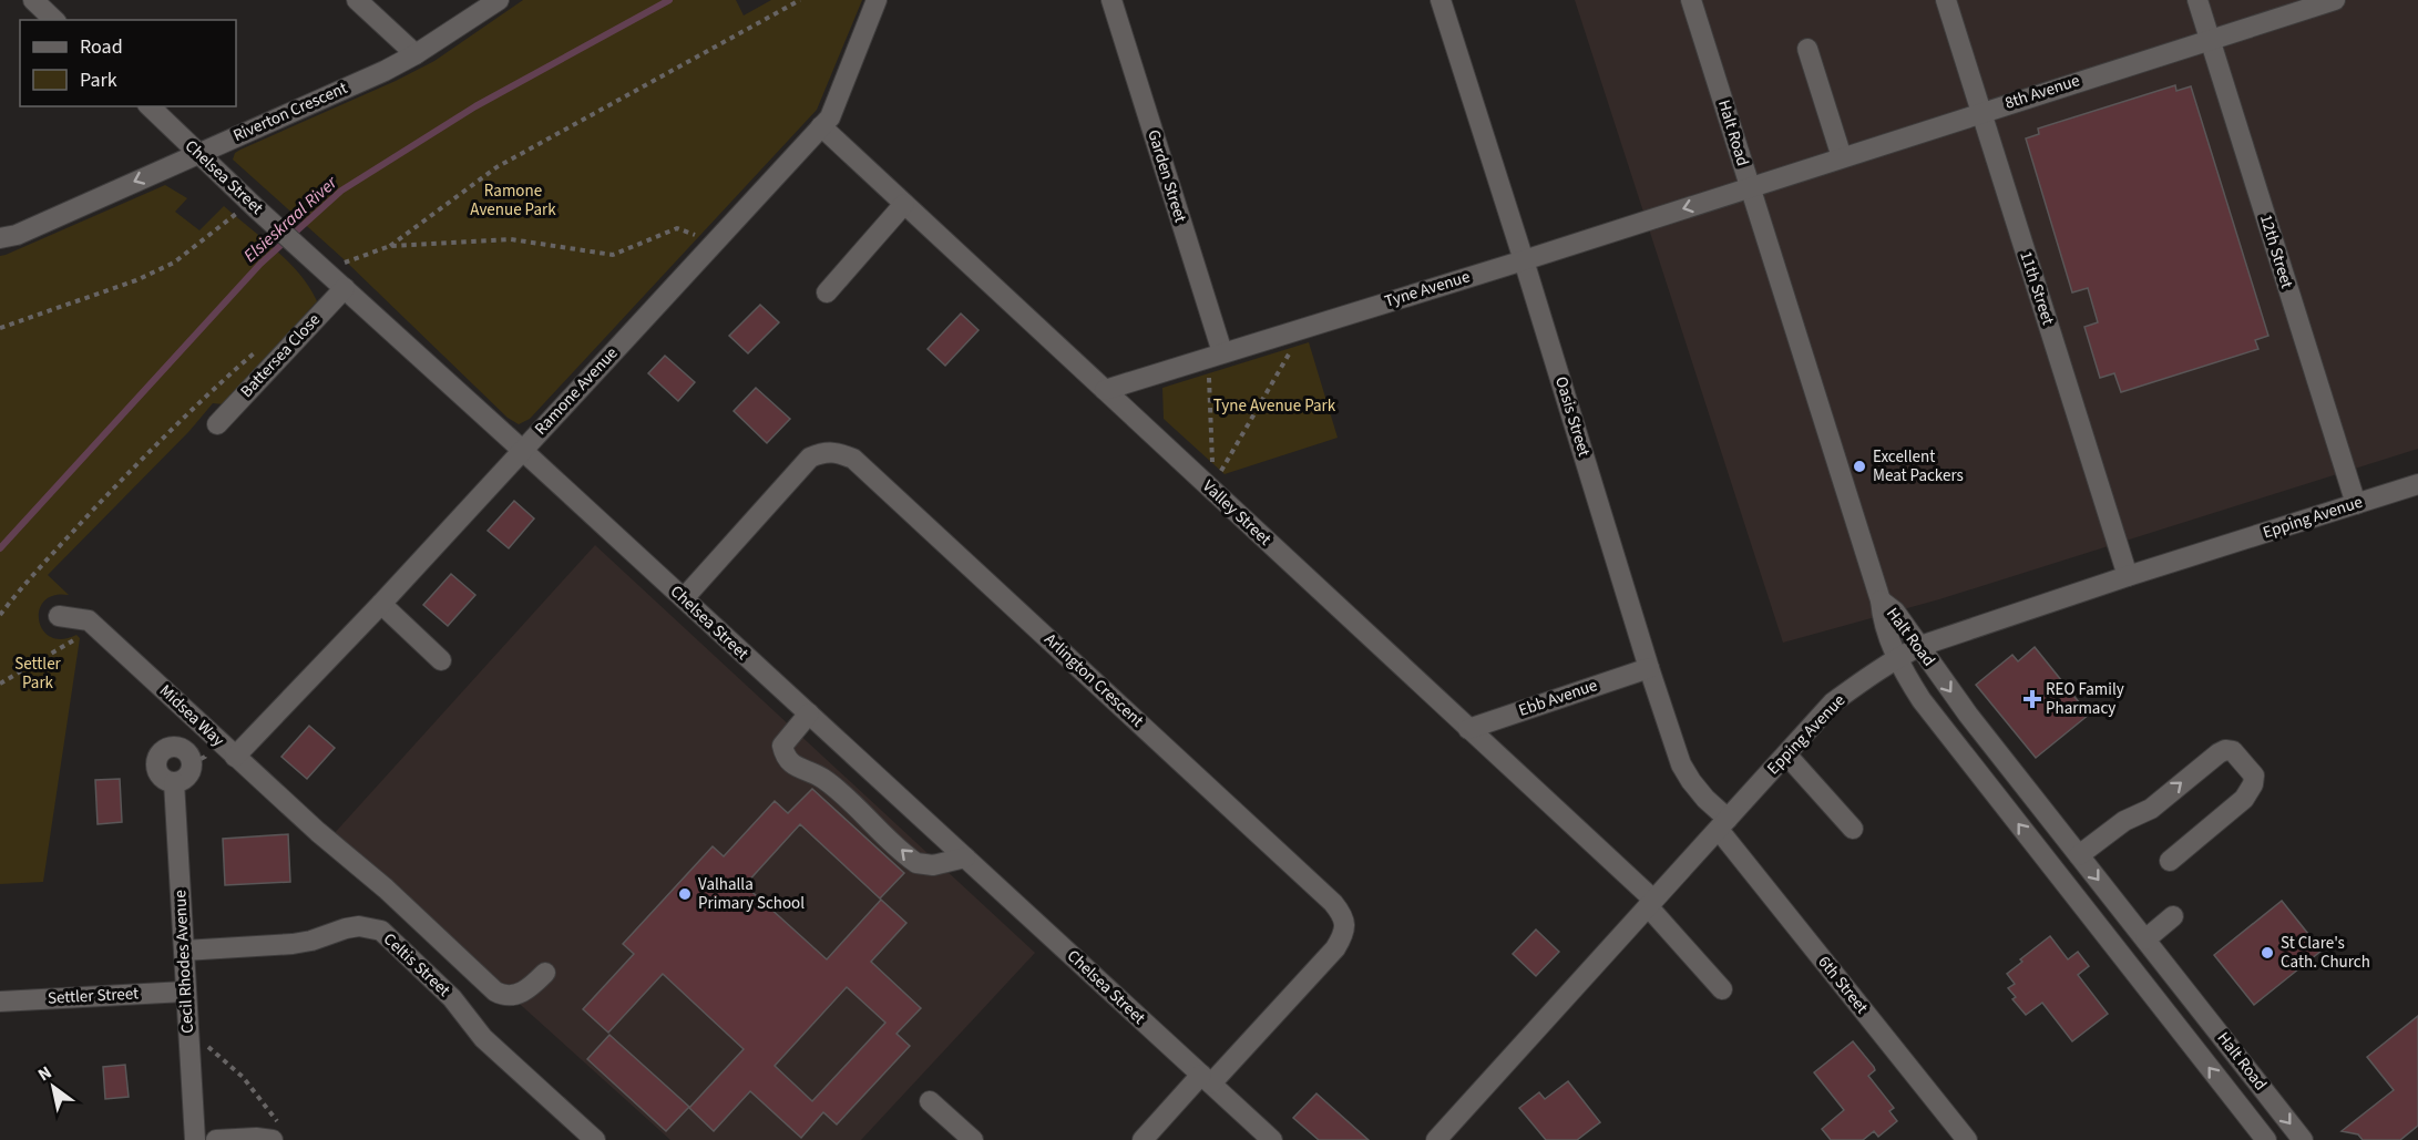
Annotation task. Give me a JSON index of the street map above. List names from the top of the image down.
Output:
{
  "streets": {
    "street": [
      "8th Avenue",
      "Riverton Crescent",
      "Halt Road",
      "Garden Street",
      "Chelsea Street",
      "12th Street",
      "11th Street",
      "Tyne Avenue",
      "Battersea Close",
      "Ramone Avenue",
      "Oasis Street",
      "Valley Street",
      "Epping Avenue",
      "Arlington Crescent",
      "Ebb Avenue",
      "Midsea Way",
      "Cecil Rhodes Avenue",
      "Celtis Street",
      "6th Street",
      "Settler Street"
    ]
  },
  "crossings": [
    ["8th Avenue", "Halt Road"],
    ["8th Avenue", "12th Street"],
    ["8th Avenue", "11th Street"],
    ["8th Avenue", "Tyne Avenue"],
    ["Riverton Crescent", "Chelsea Street"],
    ["Halt Road", "Tyne Avenue"],
    ["Halt Road", "Epping Avenue"],
    ["Garden Street", "Tyne Avenue"],
    ["Chelsea Street", "Battersea Close"],
    ["Chelsea Street", "Ramone Avenue"],
    ["Chelsea Street", "Arlington Crescent"],
    ["12th Street", "Epping Avenue"],
    ["11th Street", "Epping Avenue"],
    ["Tyne Avenue", "Oasis Street"],
    ["Tyne Avenue", "Valley Street"],
    ["Ramone Avenue", "Valley Street"],
    ["Ramone Avenue", "Midsea Way"],
    ["Oasis Street", "Epping Avenue"],
    ["Oasis Street", "Ebb Avenue"],
    ["Oasis Street", "6th Street"],
    ["Valley Street", "Epping Avenue"],
    ["Valley Street", "Ebb Avenue"],
    ["Epping Avenue", "6th Street"],
    ["Cecil Rhodes Avenue", "Celtis Street"],
    ["Cecil Rhodes Avenue", "Settler Street"]
  ],
  "one_way": ["Riverton Crescent", "Tyne Avenue"],
  "water": ["Elsieskraal River"],
  "parks": ["Ramone Avenue Park", "Tyne Avenue Park", "Settler Park"],
  "places": {
    "other": ["Excellent Meat Packers", "Valhalla Primary School", "St Clare's Cath. Church"],
    "health": ["REO Family Pharmacy"]
  },
  "legend": ["Road", "Park"],
  "north": "top left"
}
